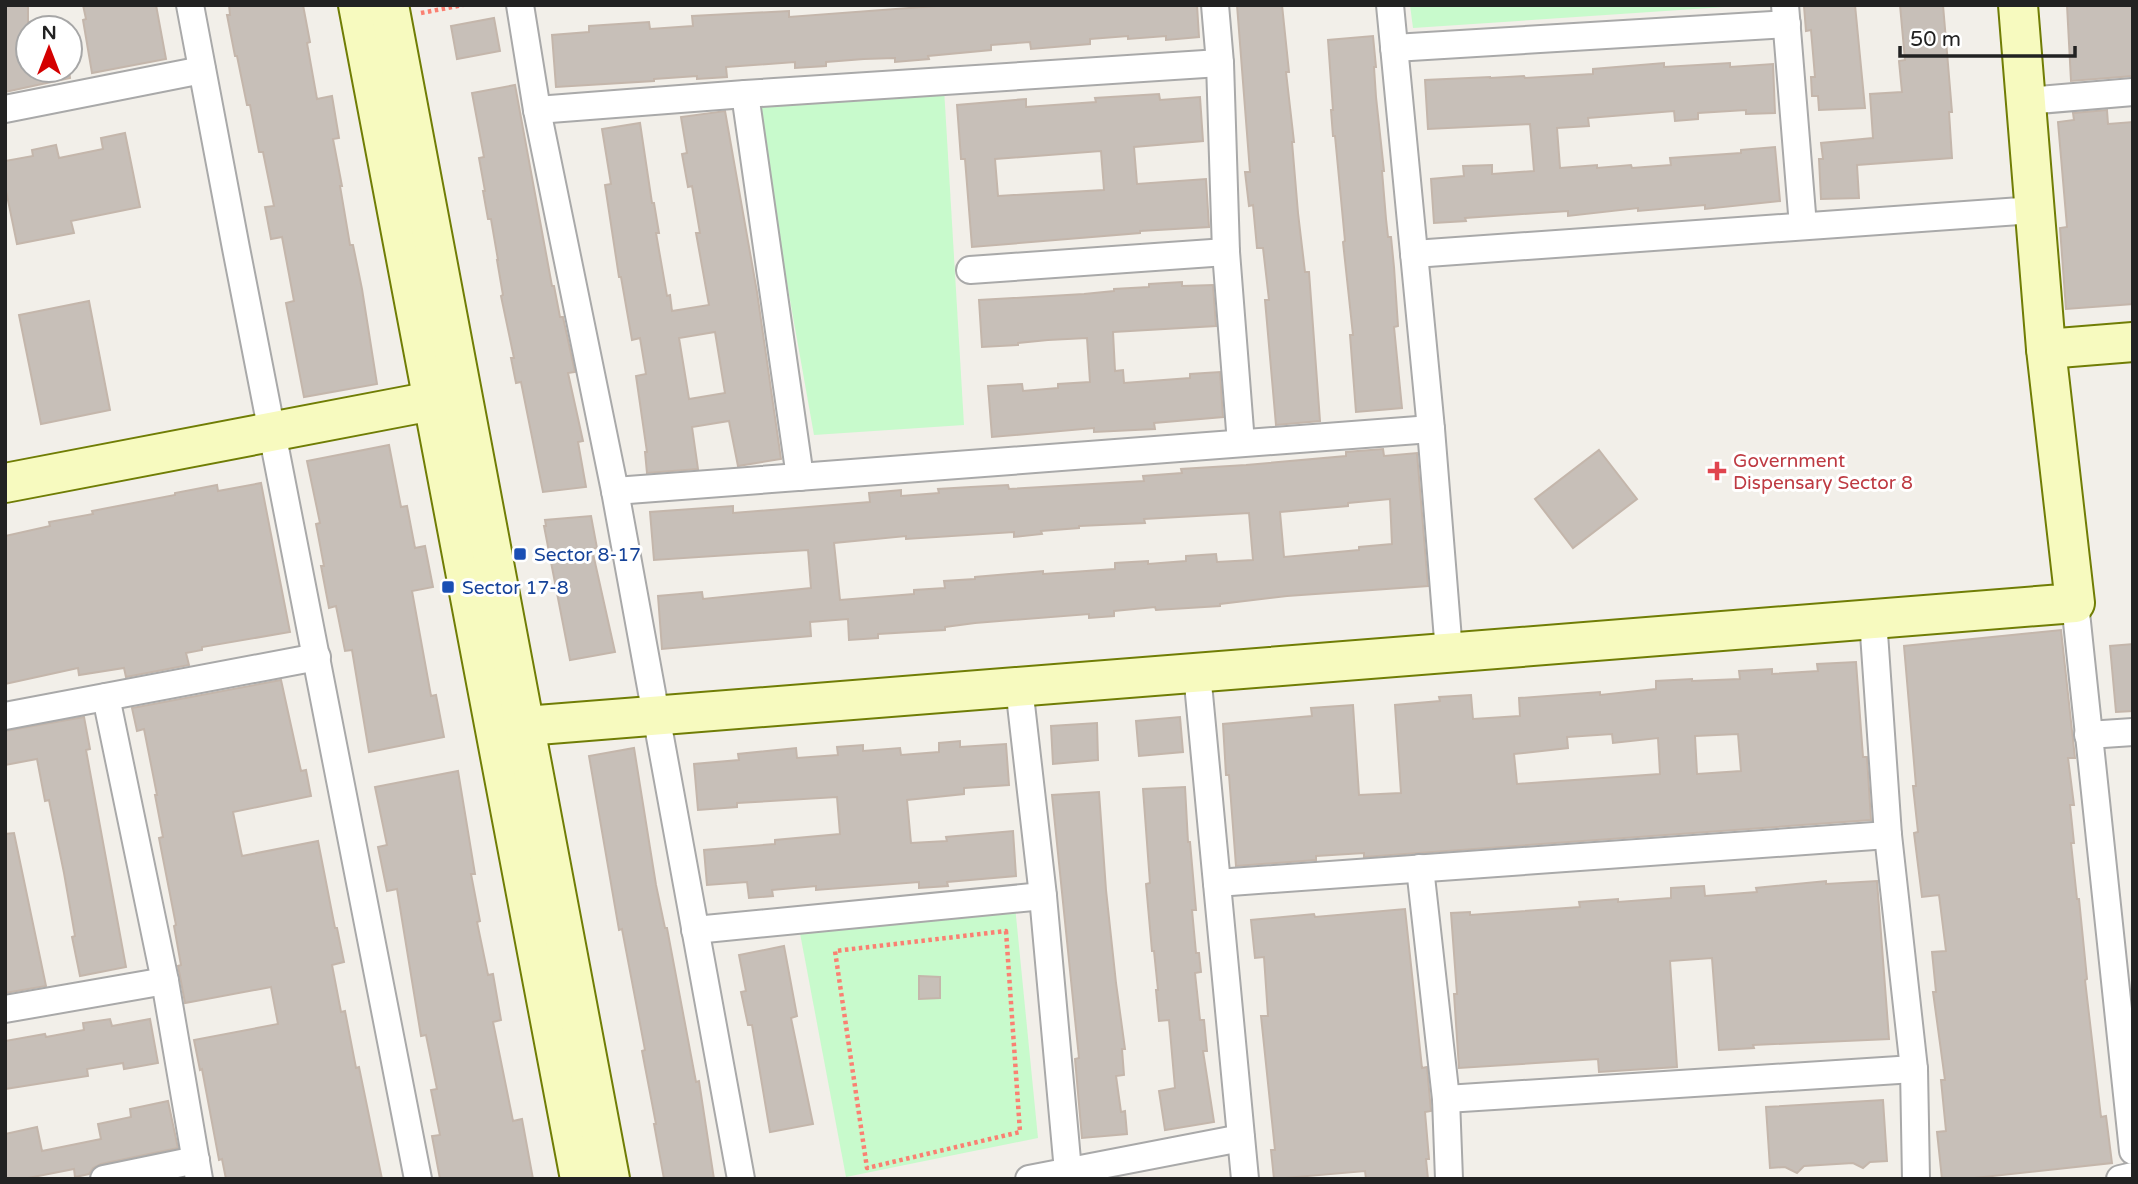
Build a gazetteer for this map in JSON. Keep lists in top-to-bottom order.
{
  "places": {
    "health": ["Government Dispensary Sector 8"],
    "transit": ["Sector 8-17", "Sector 17-8"]
  },
  "scale_bar": "50 m",
  "north": "top"
}
